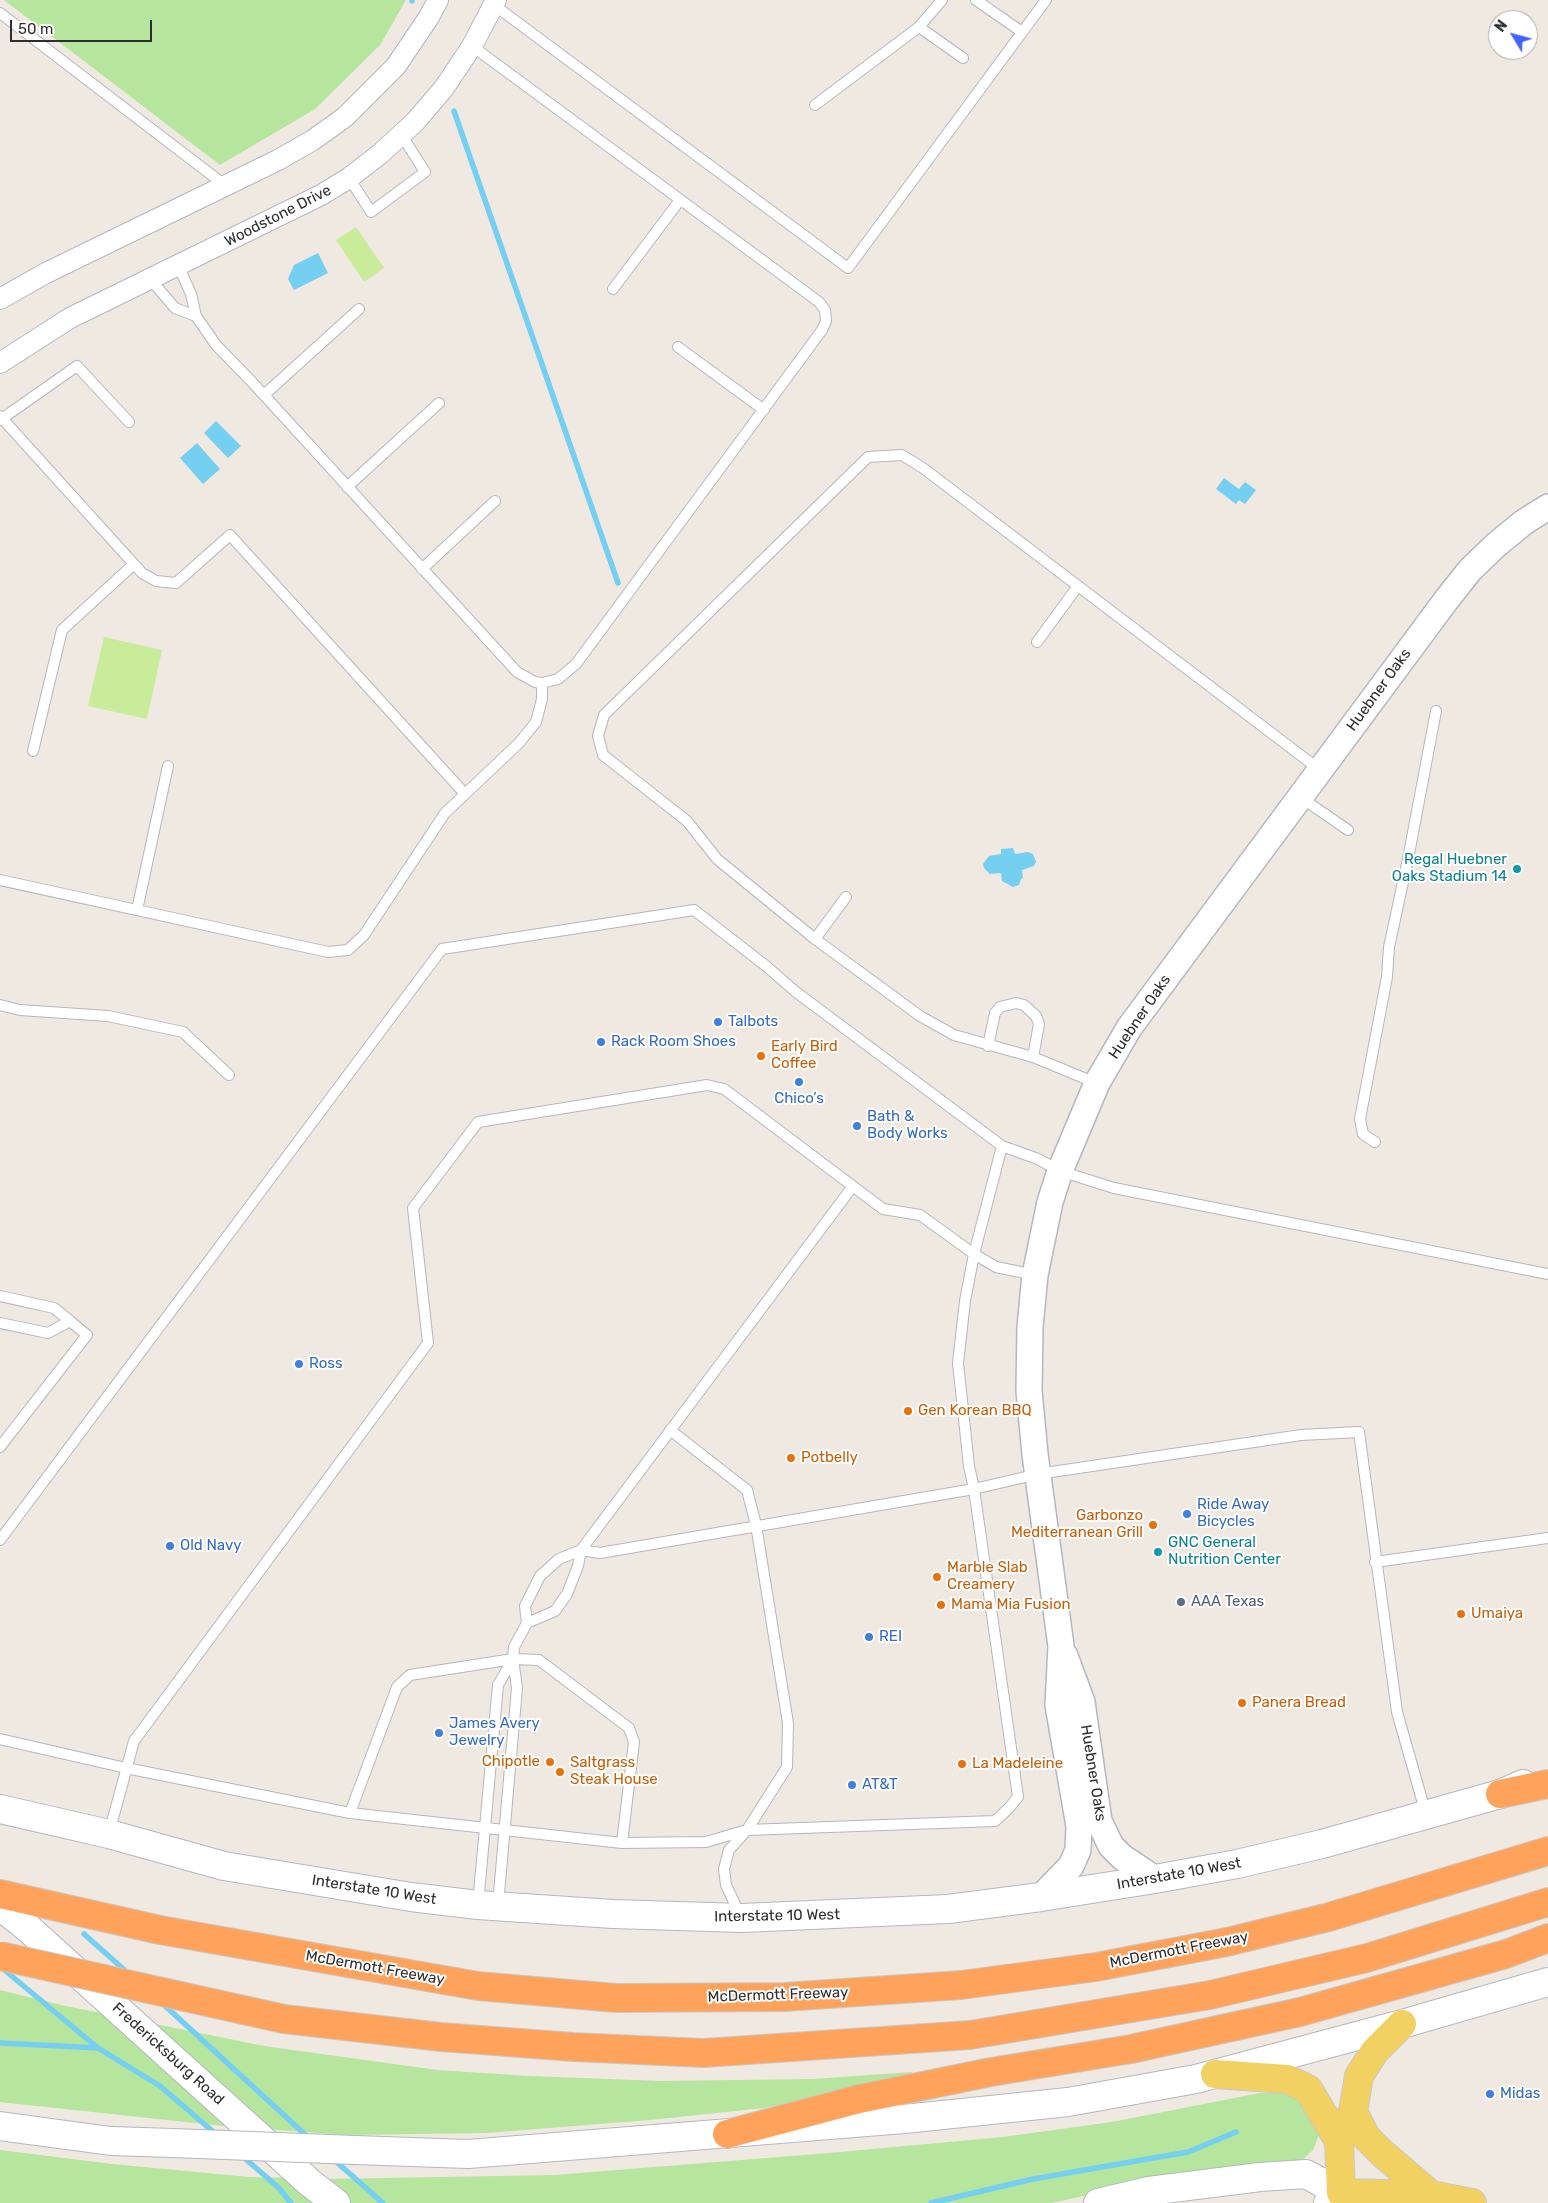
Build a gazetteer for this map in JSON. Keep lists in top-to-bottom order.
{
  "streets": {
    "highway": ["McDermott Freeway"],
    "main road": ["Interstate 10 West", "Fredericksburg Road"],
    "street": ["Woodstone Drive", "Huebner Oaks"]
  },
  "crossings": [
    ["Huebner Oaks", "Interstate 10 West"]
  ],
  "places": [
    "Regal Huebner Oaks Stadium 14",
    "Talbots",
    "Rack Room Shoes",
    "Early Bird Coffee",
    "Chico’s",
    "Bath & Body Works",
    "Ross",
    "Gen Korean BBQ",
    "Potbelly",
    "Ride Away Bicycles",
    "Garbonzo Mediterranean Grill",
    "Old Navy",
    "GNC General Nutrition Center",
    "Marble Slab Creamery",
    "AAA Texas",
    "Mama Mia Fusion",
    "Umaiya",
    "REI",
    "Panera Bread",
    "James Avery Jewelry",
    "Chipotle",
    "La Madeleine",
    "Saltgrass Steak House",
    "AT&T",
    "Midas"
  ],
  "scale_bar": "50 m",
  "north": "top left"
}
